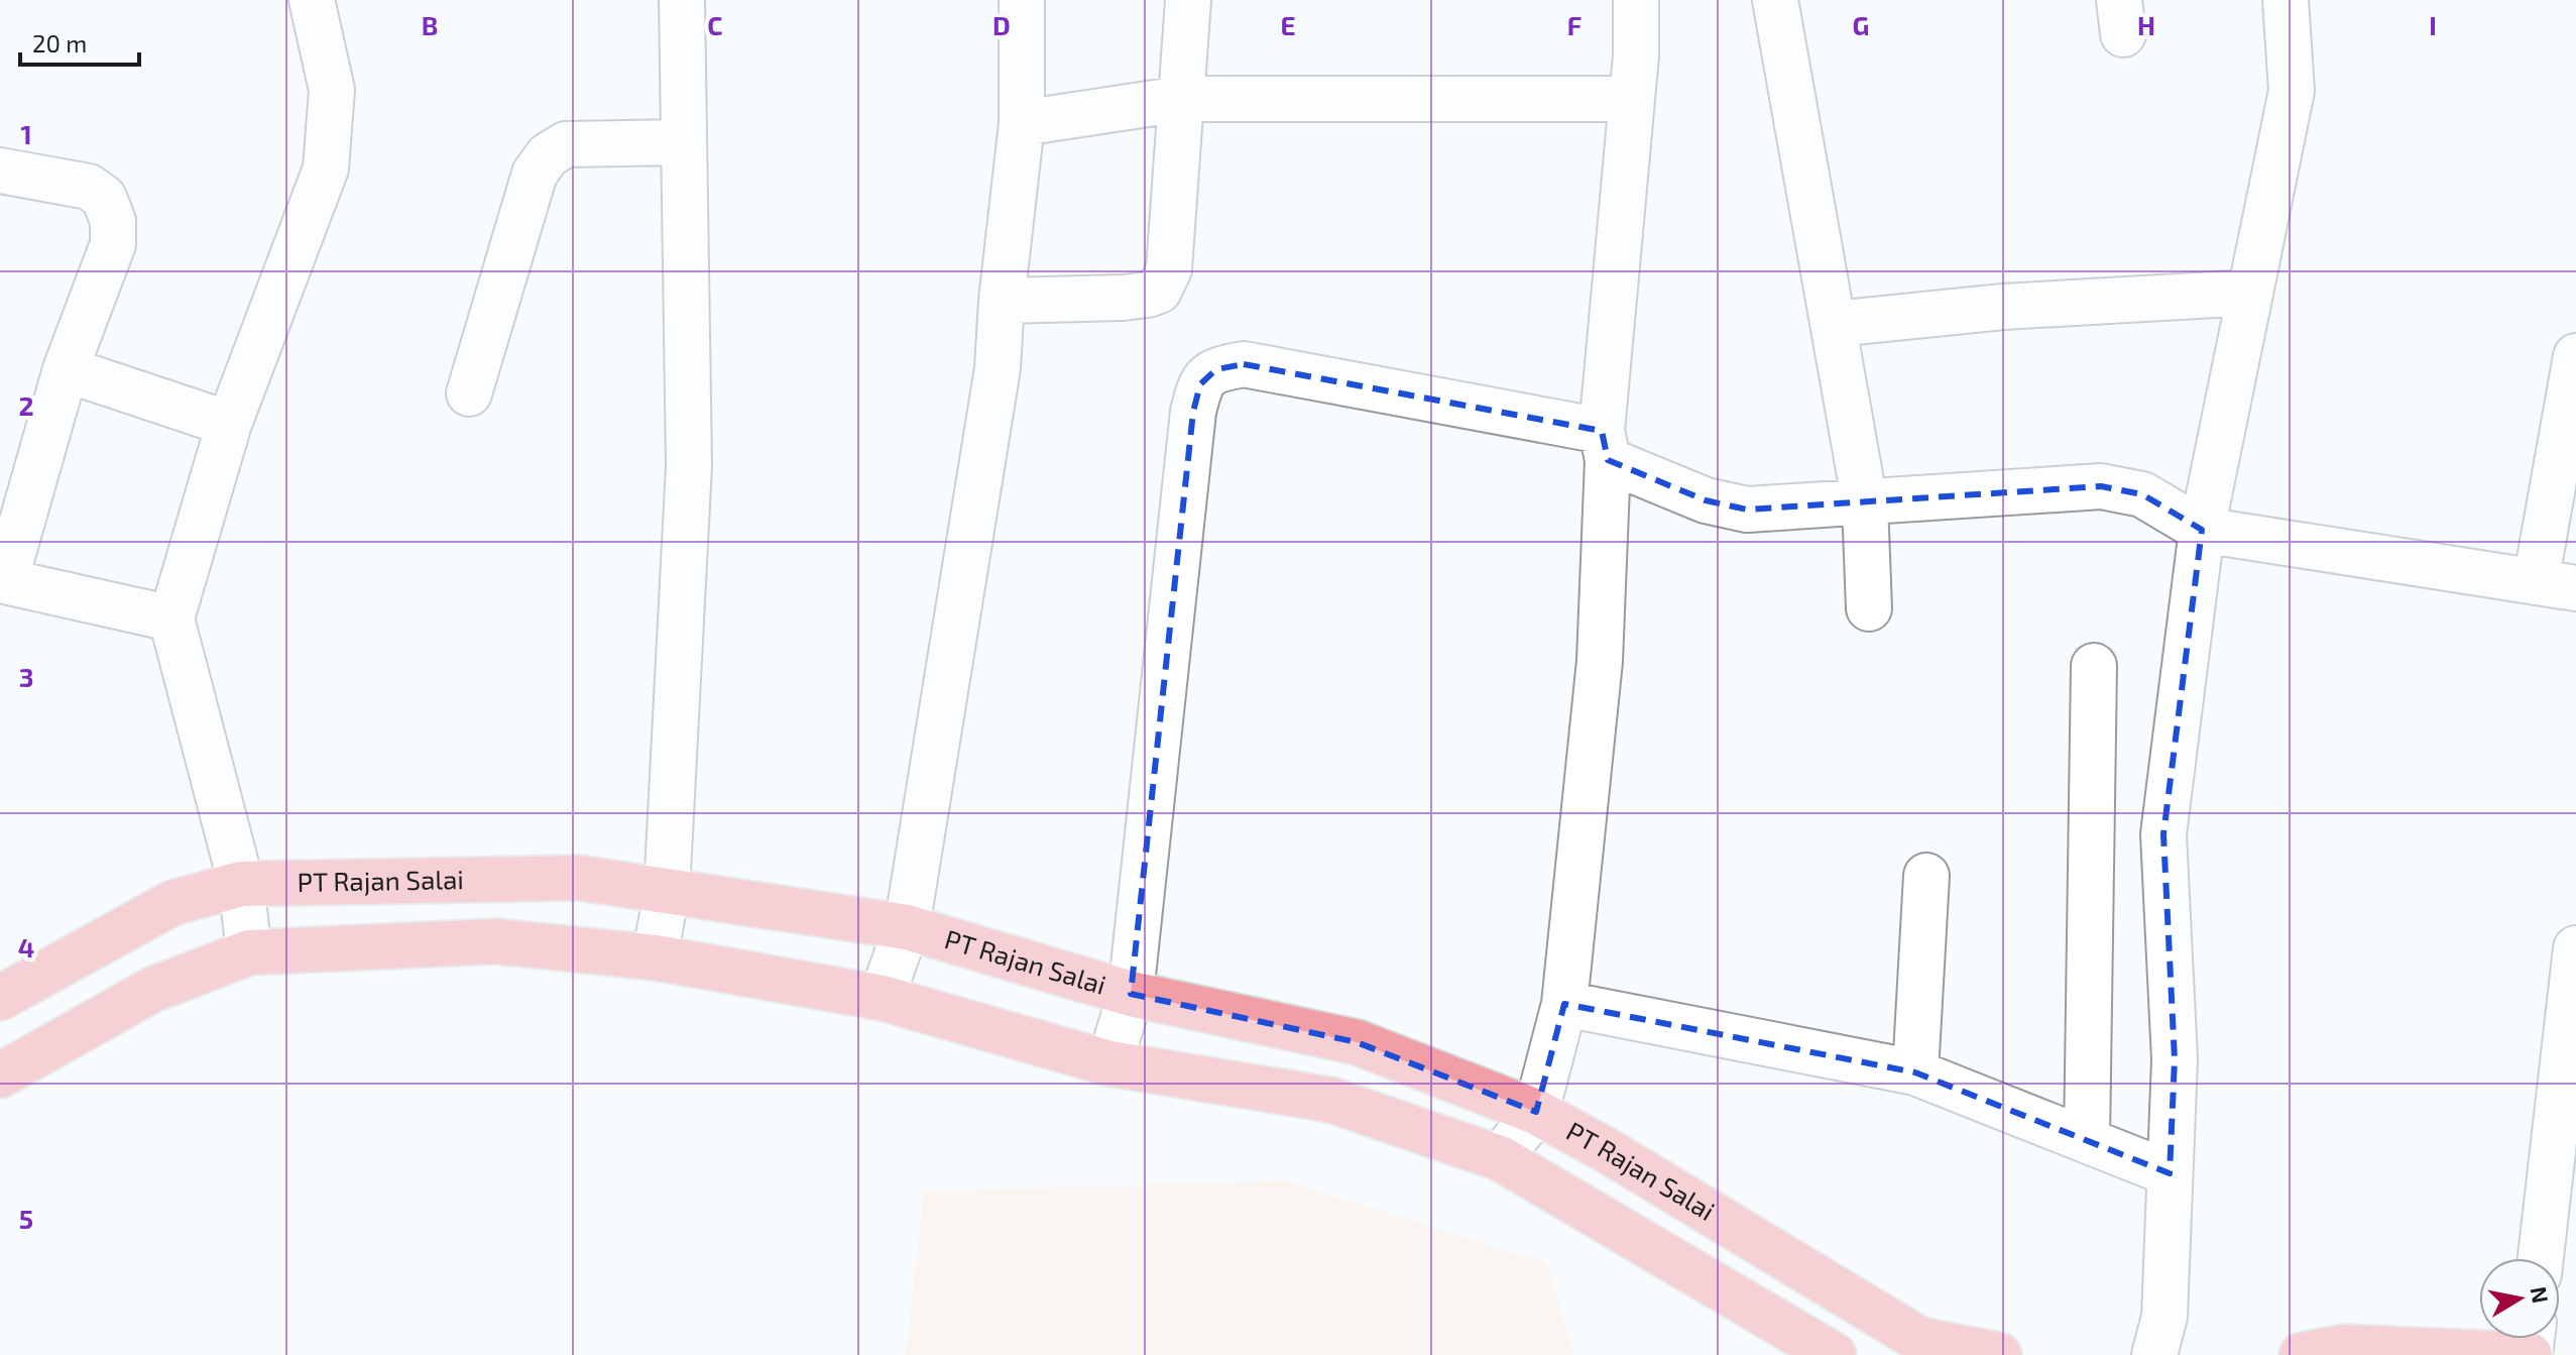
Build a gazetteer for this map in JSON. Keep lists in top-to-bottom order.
{
  "streets": {
    "main road": ["PT Rajan Salai"]
  },
  "scale_bar": "20 m",
  "north": "right",
  "grid": {
    "columns": [
      "B",
      "C",
      "D",
      "E",
      "F",
      "G",
      "H",
      "I"
    ],
    "rows": [
      "1",
      "2",
      "3",
      "4",
      "5"
    ]
  }
}
